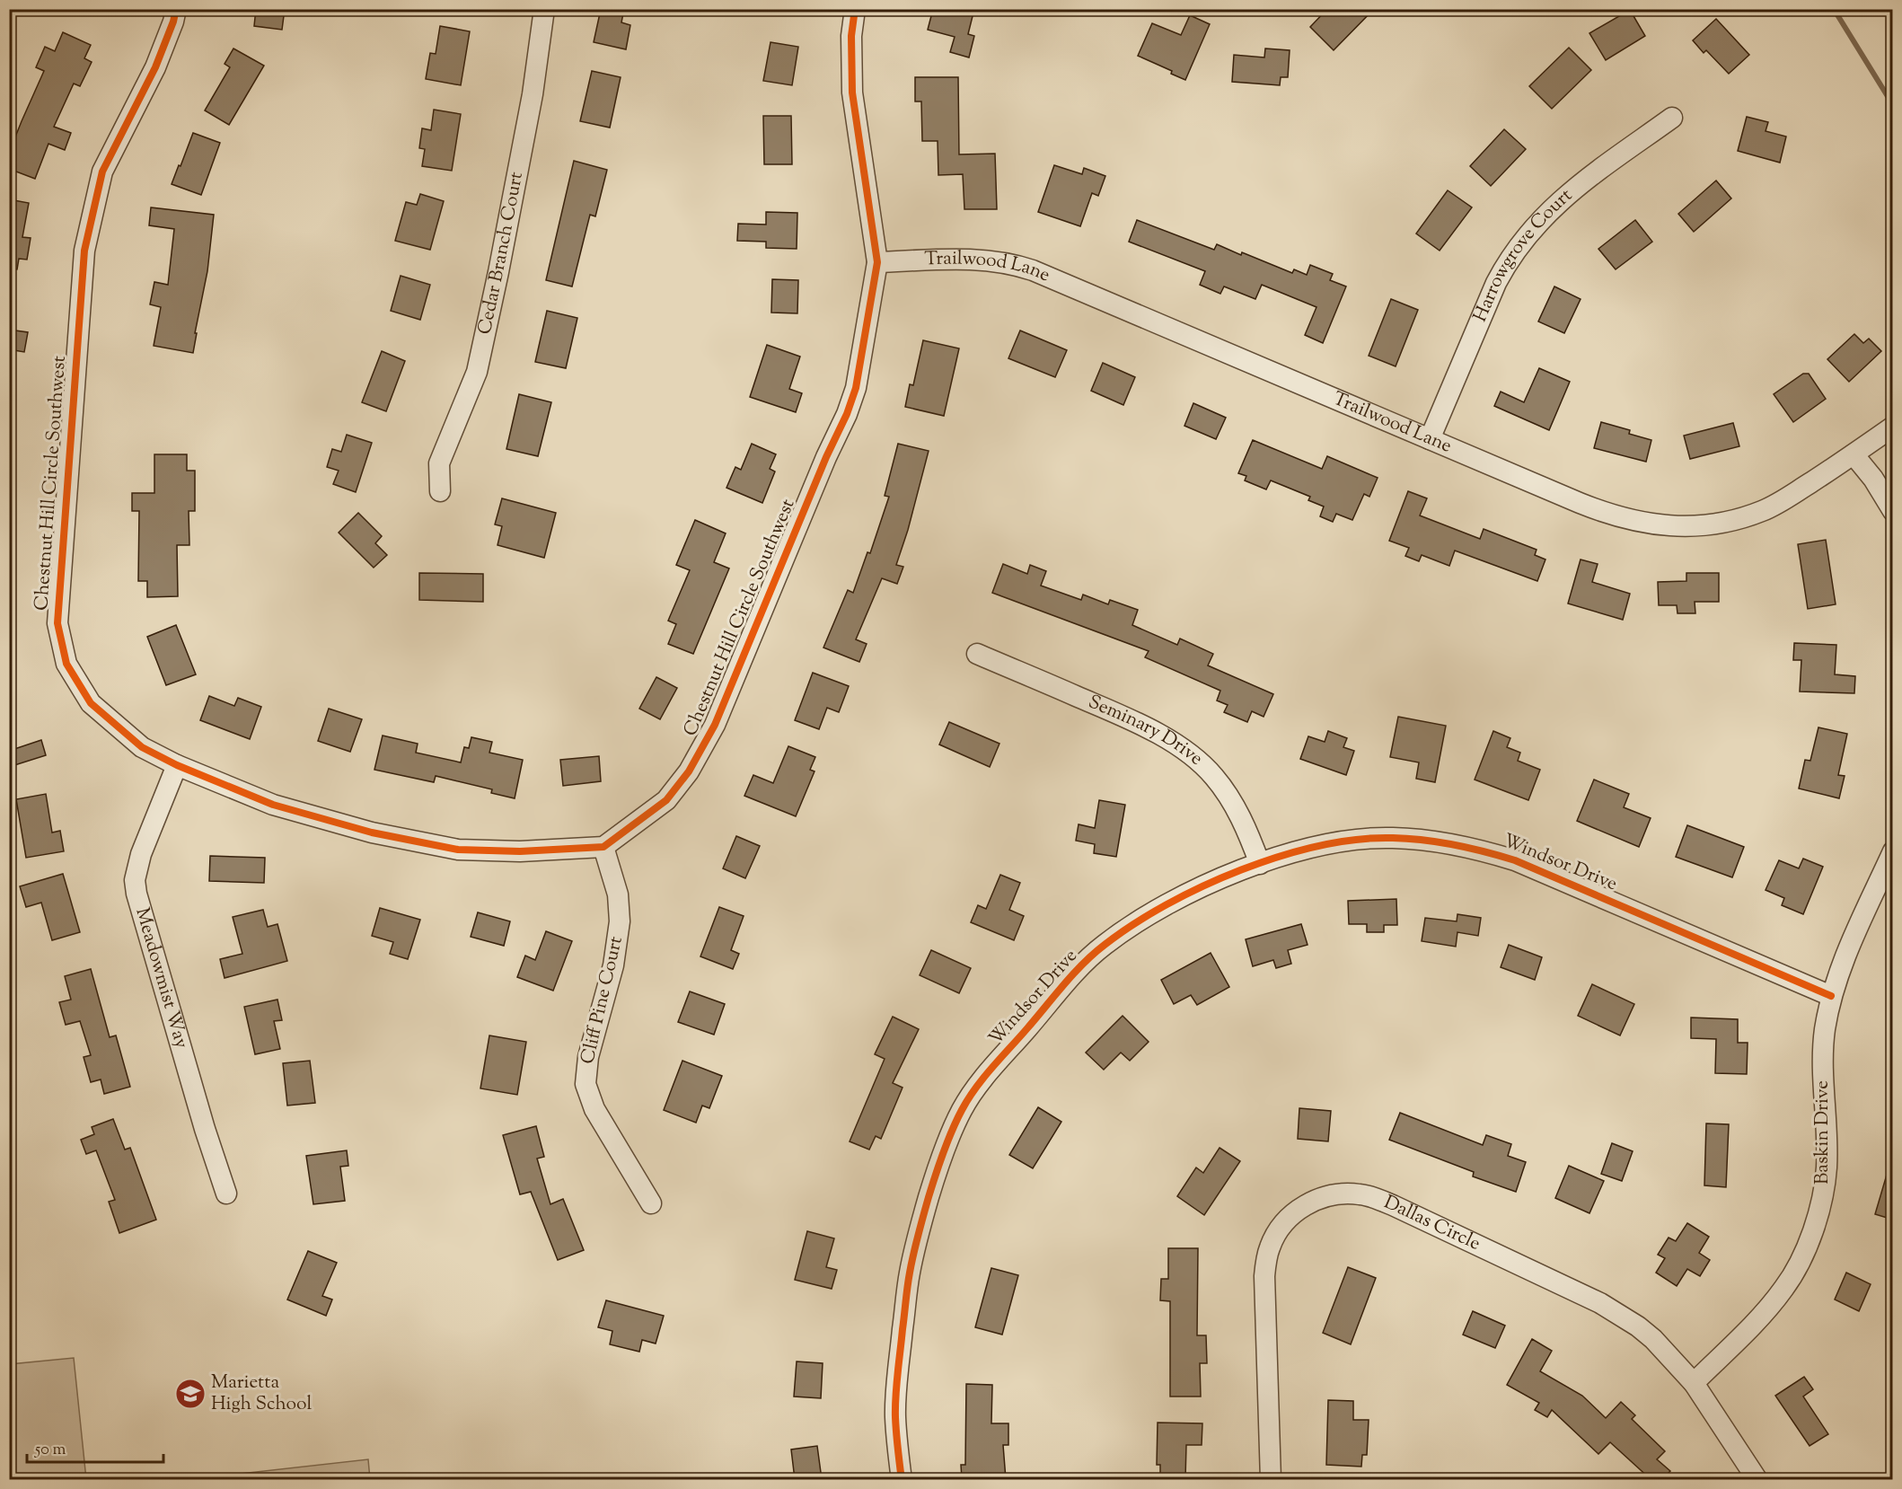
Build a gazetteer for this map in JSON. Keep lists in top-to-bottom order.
{
  "streets": {
    "street": [
      "Cedar Branch Court",
      "Harrowgrove Court",
      "Trailwood Lane",
      "Chestnut Hill Circle Southwest",
      "Seminary Drive",
      "Windsor Drive",
      "Meadowmist Way",
      "Cliff Pine Court",
      "Baskin Drive",
      "Dallas Circle"
    ]
  },
  "crossings": [
    ["Harrowgrove Court", "Trailwood Lane"],
    ["Trailwood Lane", "Chestnut Hill Circle Southwest"],
    ["Chestnut Hill Circle Southwest", "Meadowmist Way"],
    ["Chestnut Hill Circle Southwest", "Cliff Pine Court"],
    ["Seminary Drive", "Windsor Drive"],
    ["Windsor Drive", "Baskin Drive"],
    ["Baskin Drive", "Dallas Circle"]
  ],
  "places": {
    "school or university": ["Marietta High School"]
  },
  "scale_bar": "50 m"
}
